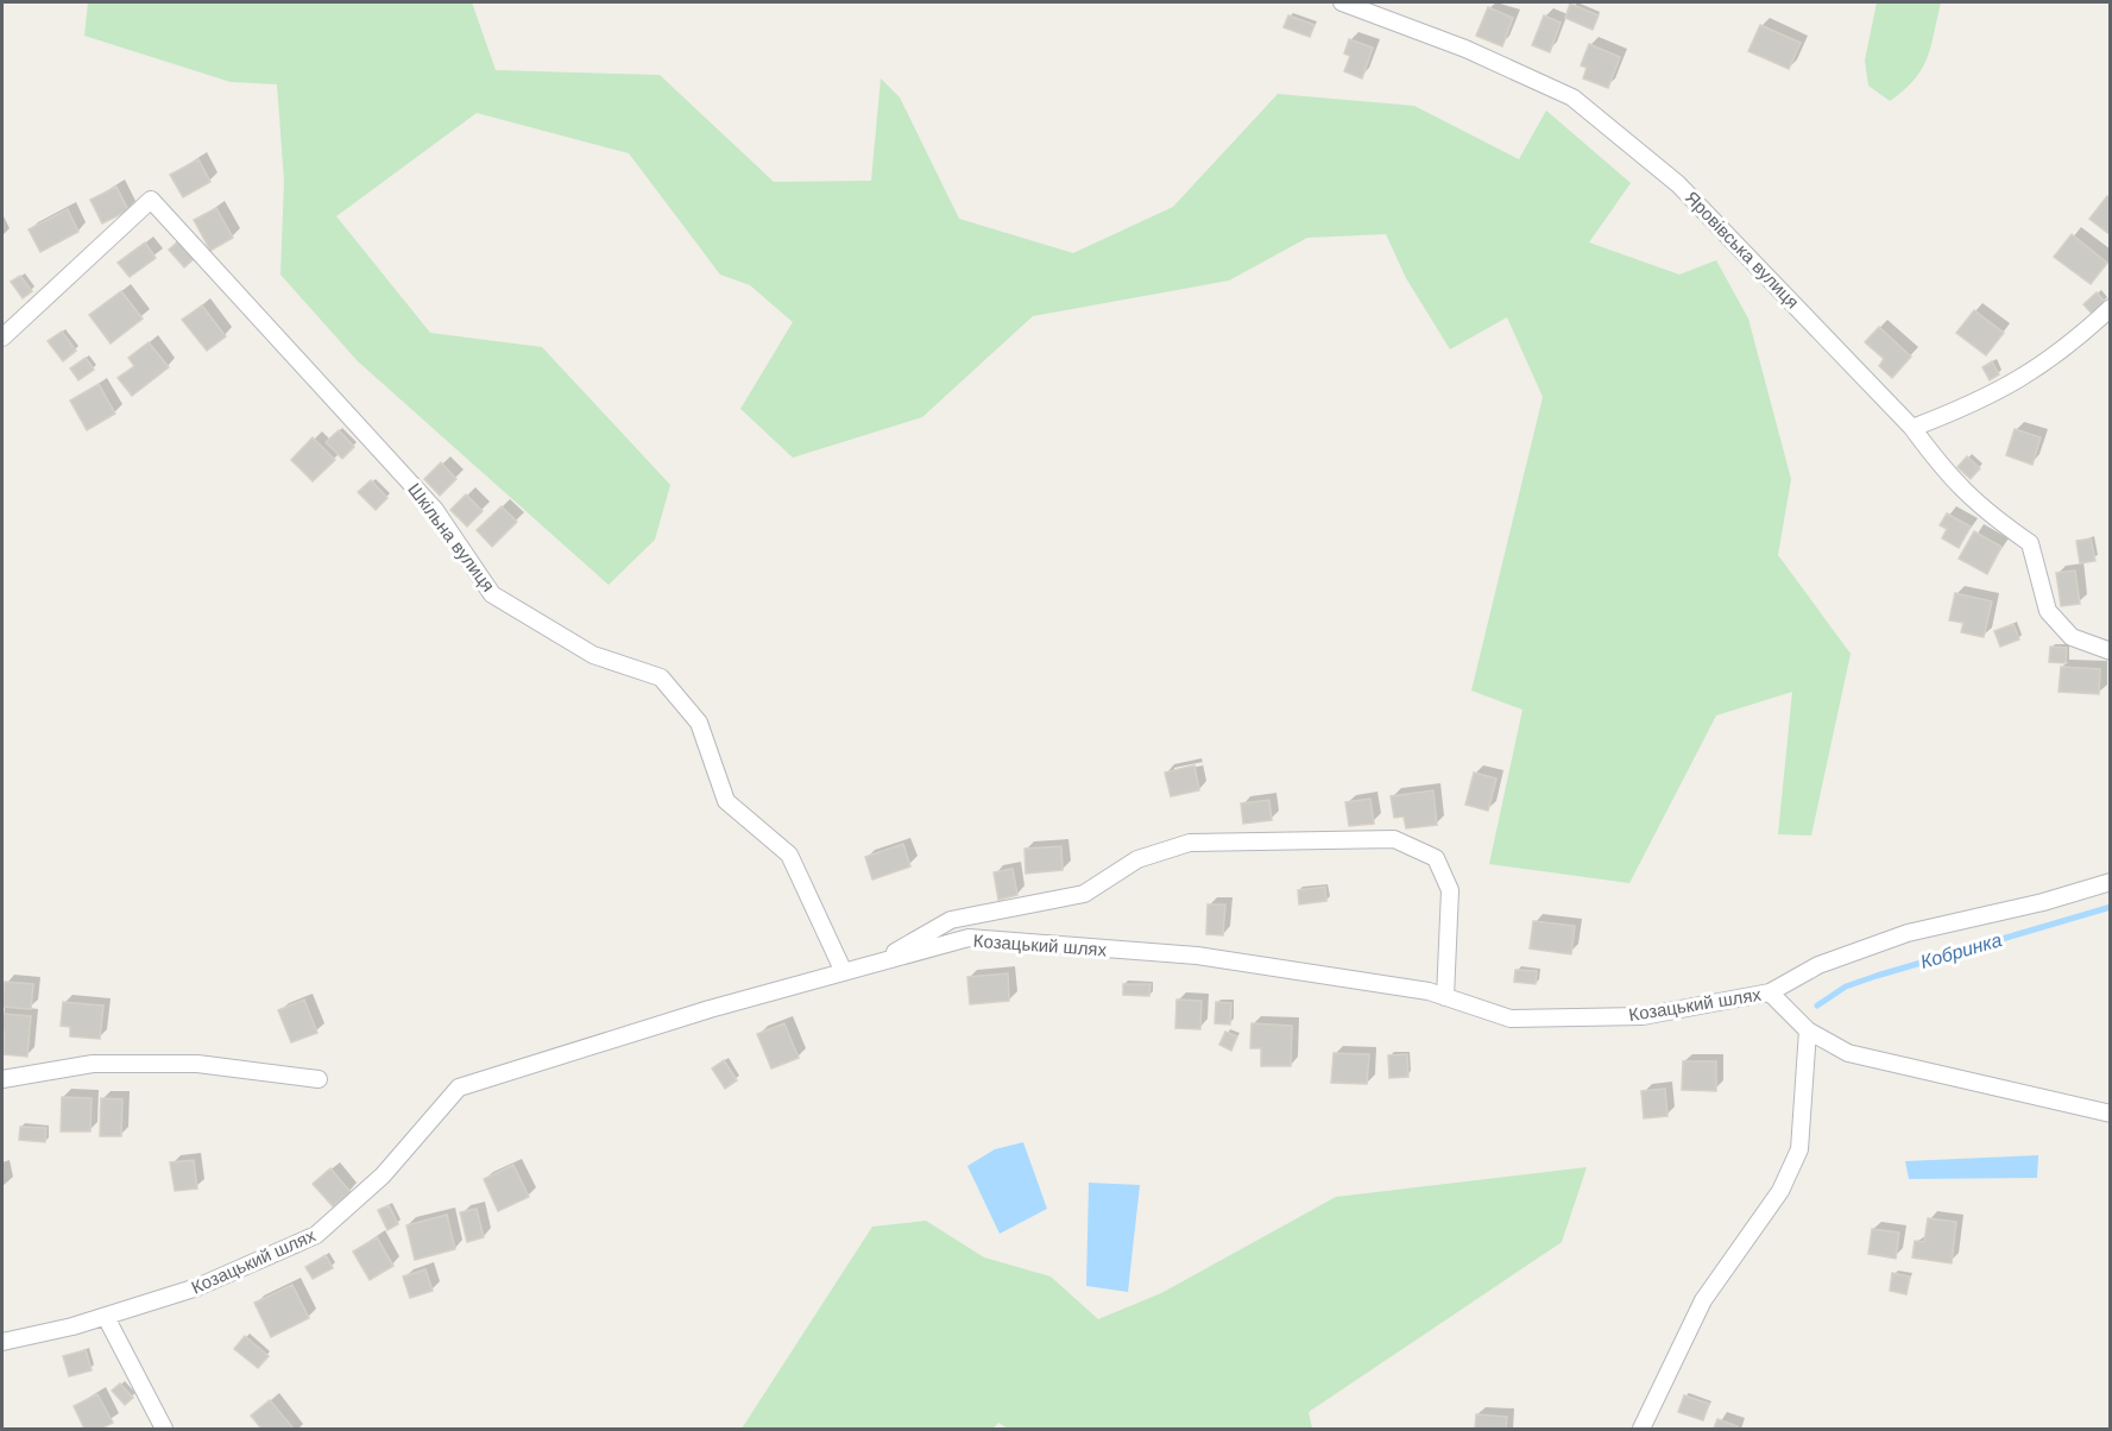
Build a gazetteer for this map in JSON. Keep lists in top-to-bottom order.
{
  "streets": {
    "street": ["Яровівська вулиця", "Шкільна вулиця", "Козацький шлях"]
  },
  "crossings": [
    ["Шкільна вулиця", "Козацький шлях"]
  ],
  "water": ["Кобринка"]
}
